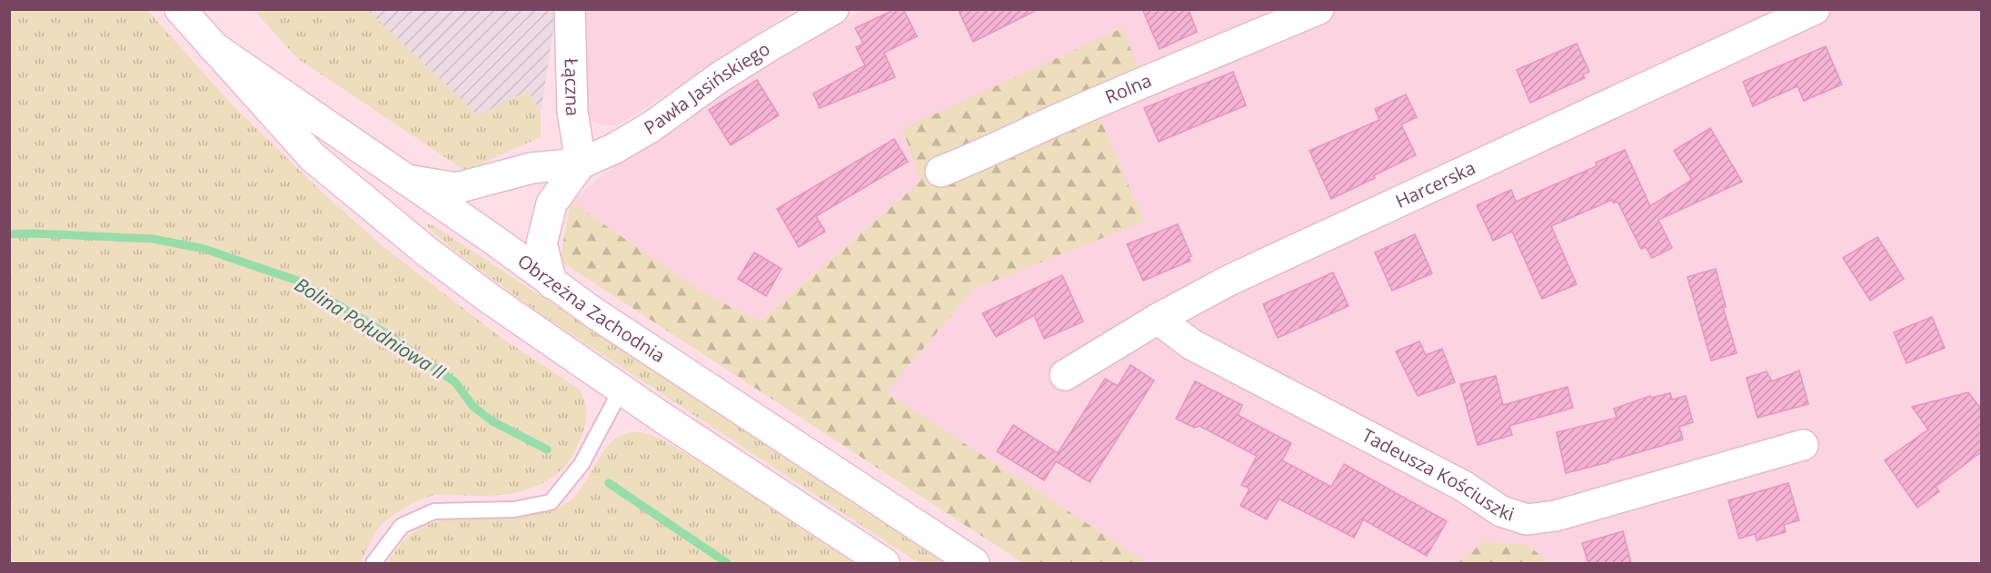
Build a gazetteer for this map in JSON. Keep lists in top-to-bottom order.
{
  "streets": {
    "street": [
      "Łączna",
      "Pawła Jasińskiego",
      "Rolna",
      "Harcerska",
      "Obrzeżna Zachodnia",
      "Tadeusza Kościuszki"
    ]
  },
  "crossings": [
    ["Łączna", "Pawła Jasińskiego"],
    ["Pawła Jasińskiego", "Obrzeżna Zachodnia"],
    ["Harcerska", "Tadeusza Kościuszki"]
  ],
  "water": ["Bolina Południowa II"]
}
